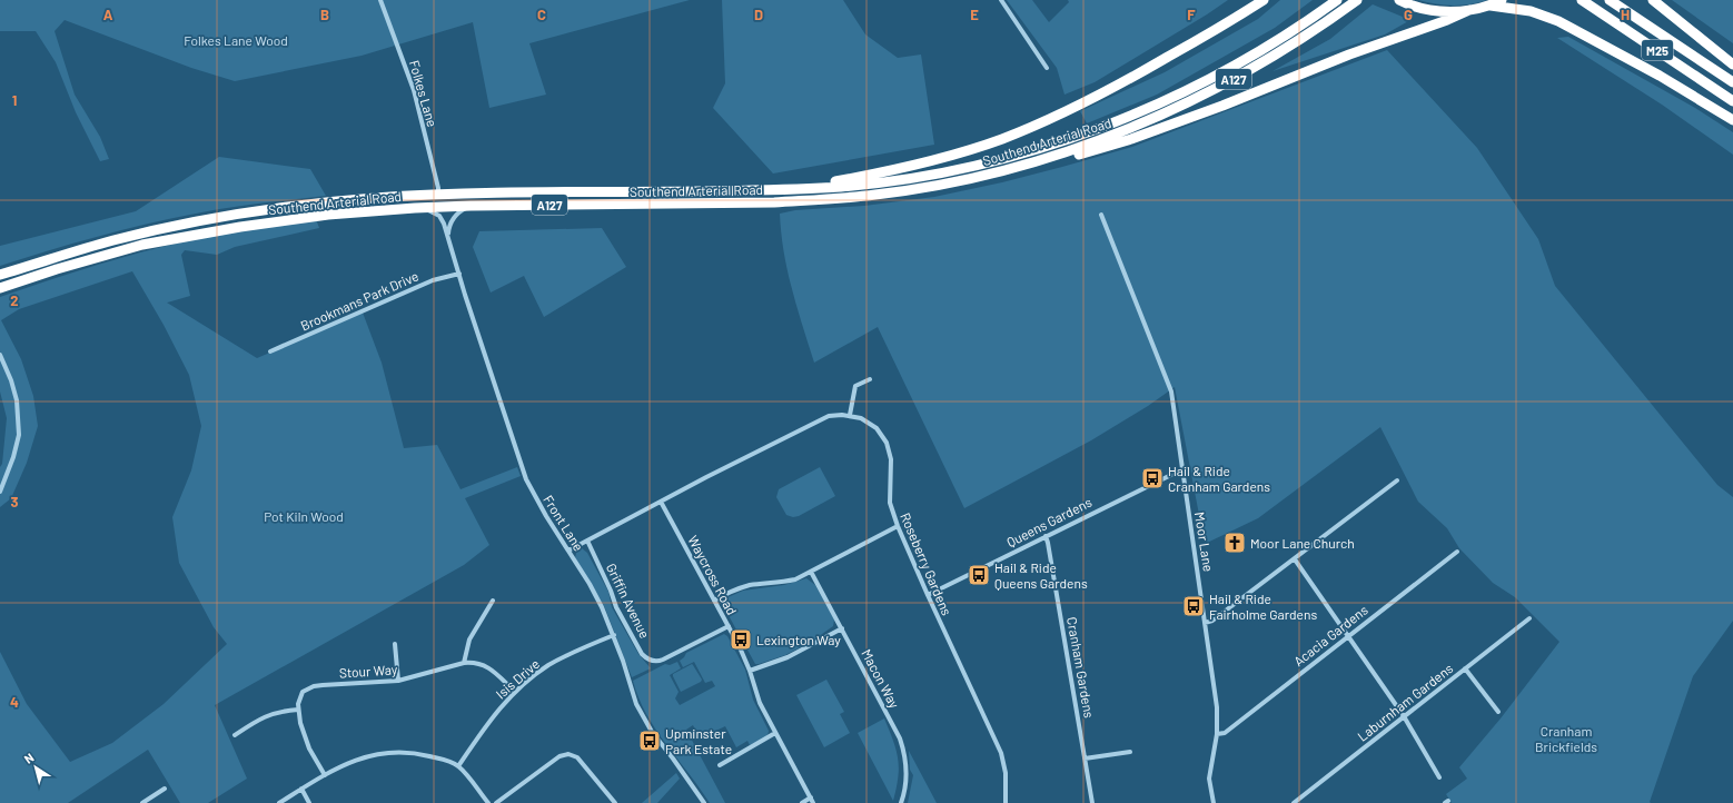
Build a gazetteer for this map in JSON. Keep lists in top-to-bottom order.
{
  "streets": {
    "highway": ["M25", "A127", "Southend Arterial Road"],
    "street": [
      "Folkes Lane",
      "Brookmans Park Drive",
      "Queens Gardens",
      "Front Lane",
      "Moor Lane",
      "Roseberry Gardens",
      "Waycross Road",
      "Griffin Avenue",
      "Acacia Gardens",
      "Cranham Gardens",
      "Stour Way",
      "Isis Drive",
      "Macon Way",
      "Laburnham Gardens"
    ]
  },
  "crossings": [
    ["Folkes Lane", "Southend Arterial Road"],
    ["Southend Arterial Road", "Front Lane"],
    ["Brookmans Park Drive", "Front Lane"],
    ["Queens Gardens", "Moor Lane"],
    ["Queens Gardens", "Roseberry Gardens"],
    ["Queens Gardens", "Cranham Gardens"],
    ["Front Lane", "Roseberry Gardens"],
    ["Front Lane", "Isis Drive"],
    ["Moor Lane", "Acacia Gardens"],
    ["Roseberry Gardens", "Waycross Road"],
    ["Roseberry Gardens", "Griffin Avenue"],
    ["Waycross Road", "Griffin Avenue"],
    ["Stour Way", "Isis Drive"]
  ],
  "parks": ["Folkes Lane Wood", "Pot Kiln Wood", "Cranham Brickfields"],
  "places": {
    "bus stop": [
      "Hail & Ride Cranham Gardens",
      "Hail & Ride Queens Gardens",
      "Hail & Ride Fairholme Gardens",
      "Lexington Way",
      "Upminster Park Estate"
    ],
    "church": ["Moor Lane Church"]
  },
  "north": "top left",
  "grid": {
    "columns": [
      "A",
      "B",
      "C",
      "D",
      "E",
      "F",
      "G",
      "H"
    ],
    "rows": [
      "1",
      "2",
      "3",
      "4"
    ]
  }
}
